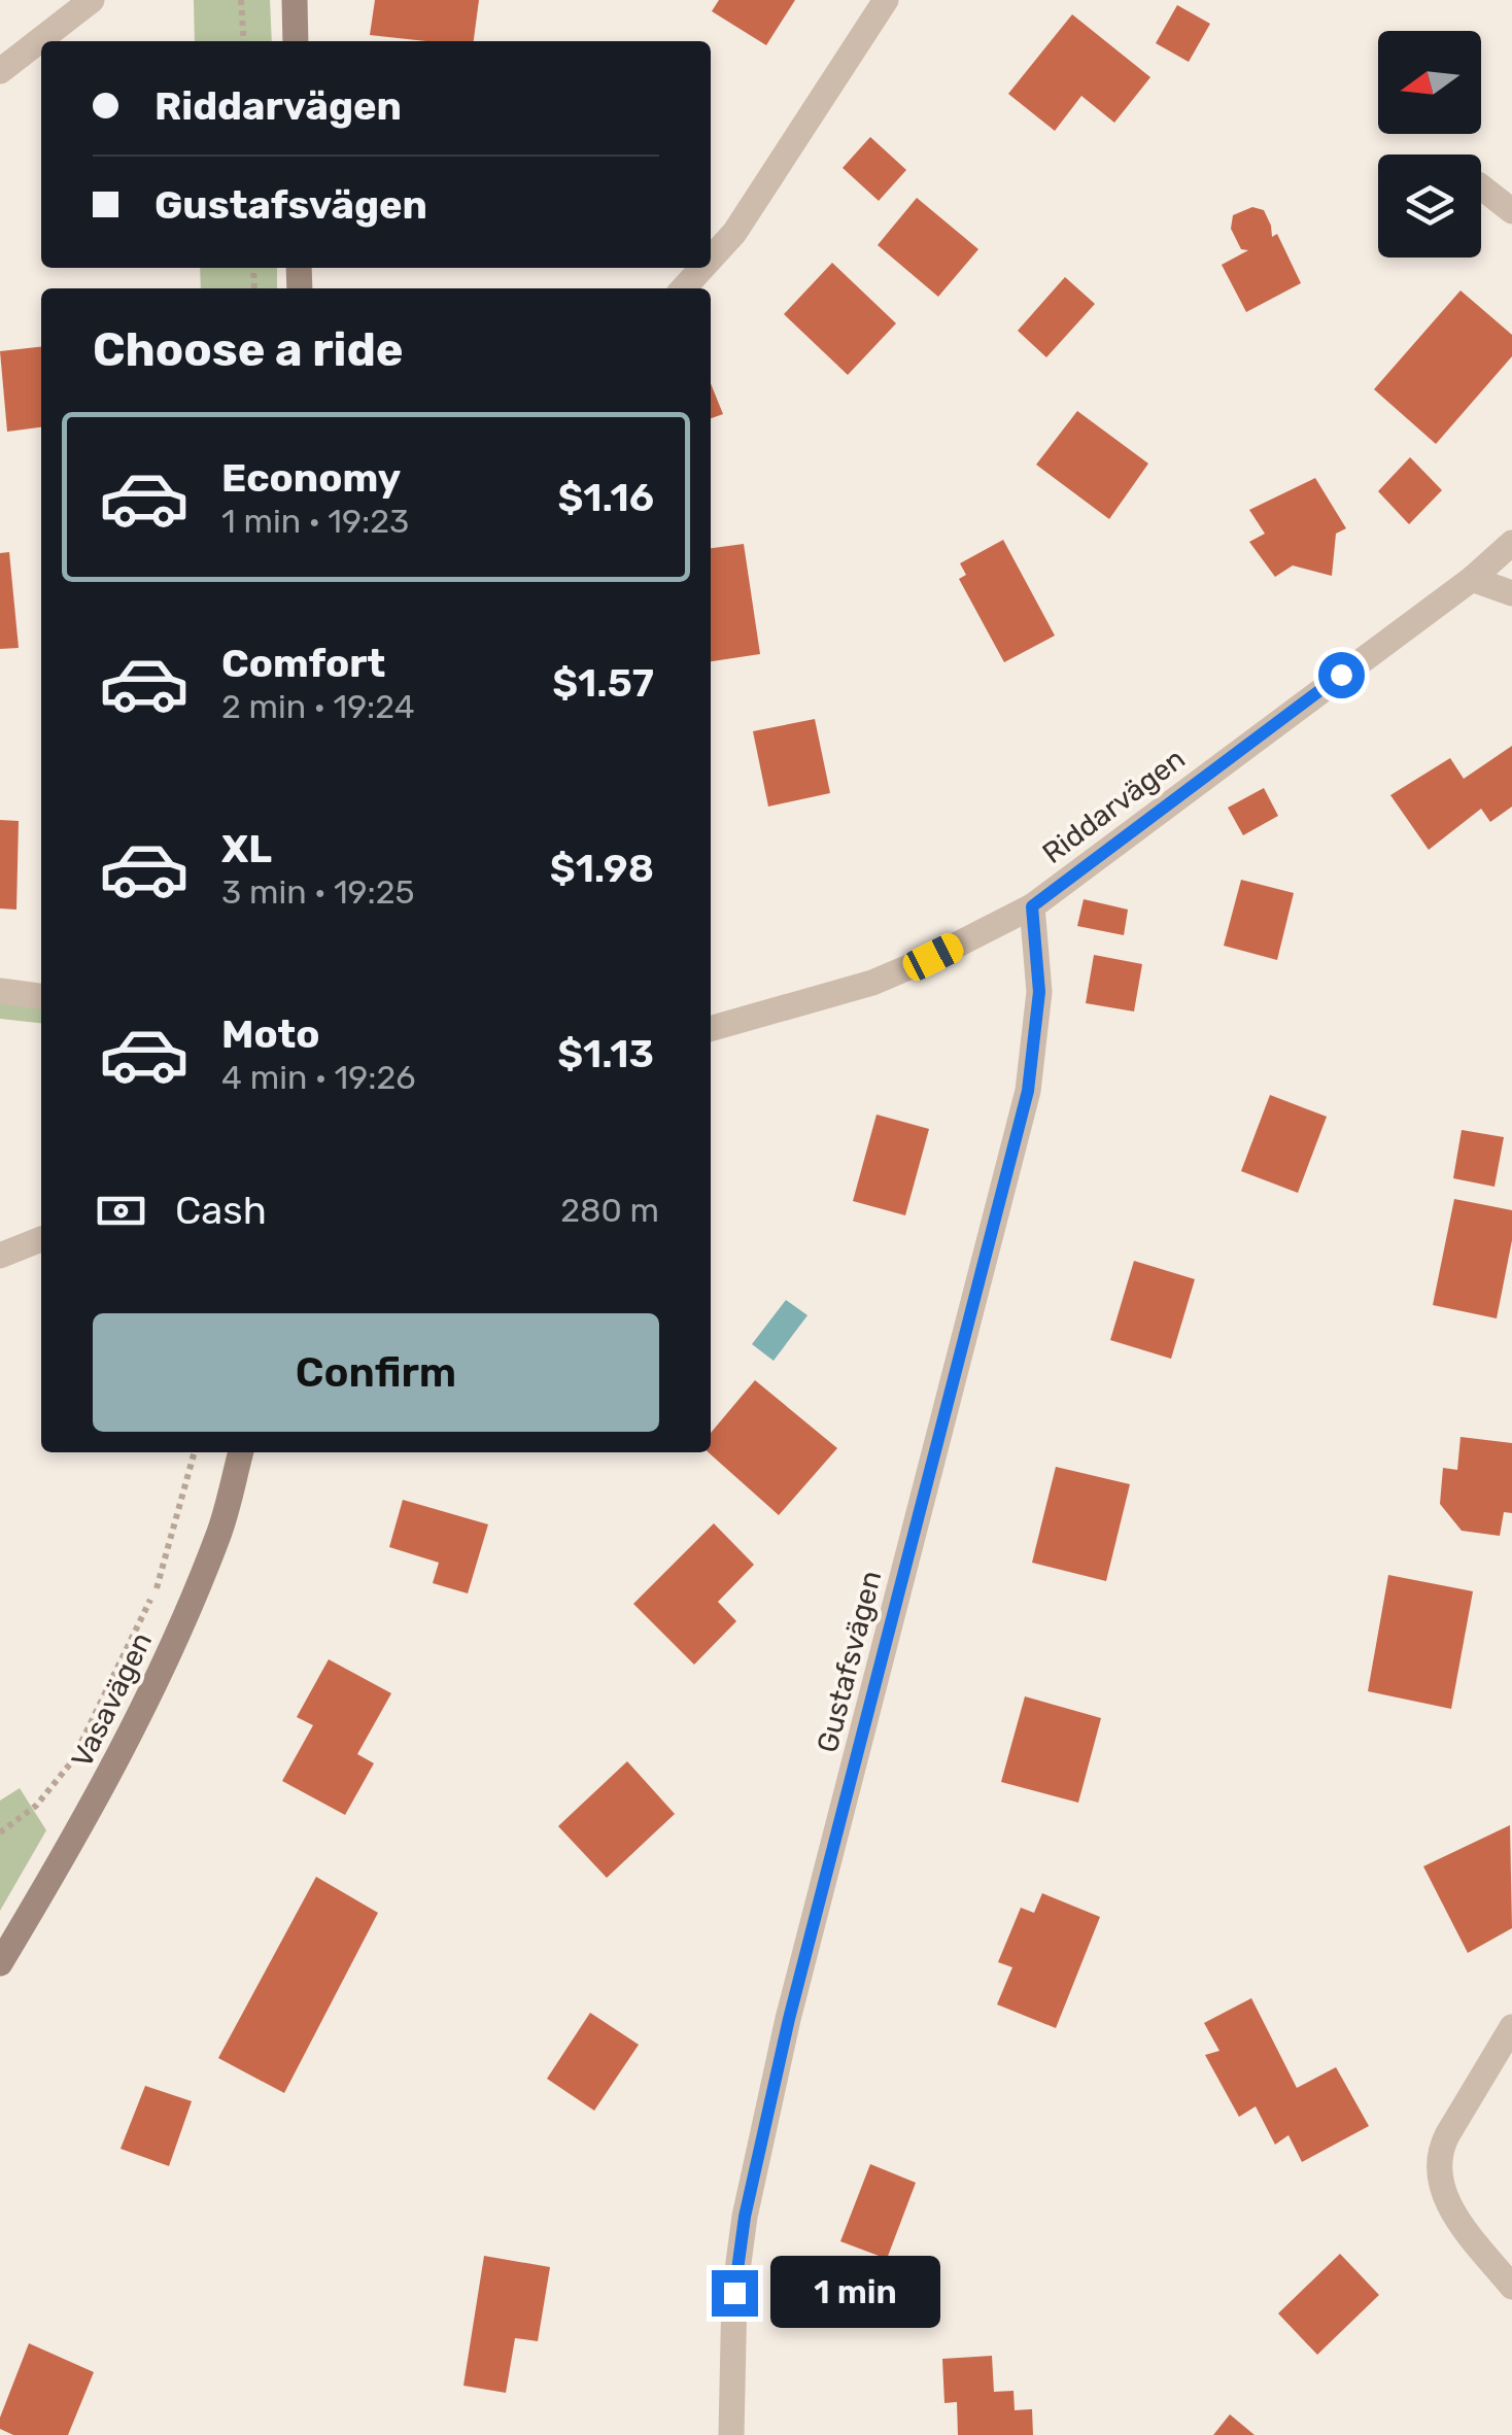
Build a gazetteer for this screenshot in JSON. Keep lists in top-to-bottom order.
{
  "streets": {
    "street": ["Riddarvägen", "Gustafsvägen", "Vasavägen"]
  },
  "crossings": [
    ["Riddarvägen", "Gustafsvägen"]
  ],
  "north": "left",
  "page": {
    "banner": ["Riddarvägen", "Gustafsvägen"],
    "heading": "Choose a ride",
    "list": [
      {
        "name": "Economy",
        "note": "1 min · 19:23",
        "value": "$1.16"
      },
      {
        "name": "Comfort",
        "note": "2 min · 19:24",
        "value": "$1.57"
      },
      {
        "name": "XL",
        "note": "3 min · 19:25",
        "value": "$1.98"
      },
      {
        "name": "Moto",
        "note": "4 min · 19:26",
        "value": "$1.13"
      }
    ],
    "pay": ["Cash", "280 m"],
    "buttons": "Confirm",
    "bubble": "1 min"
  }
}
